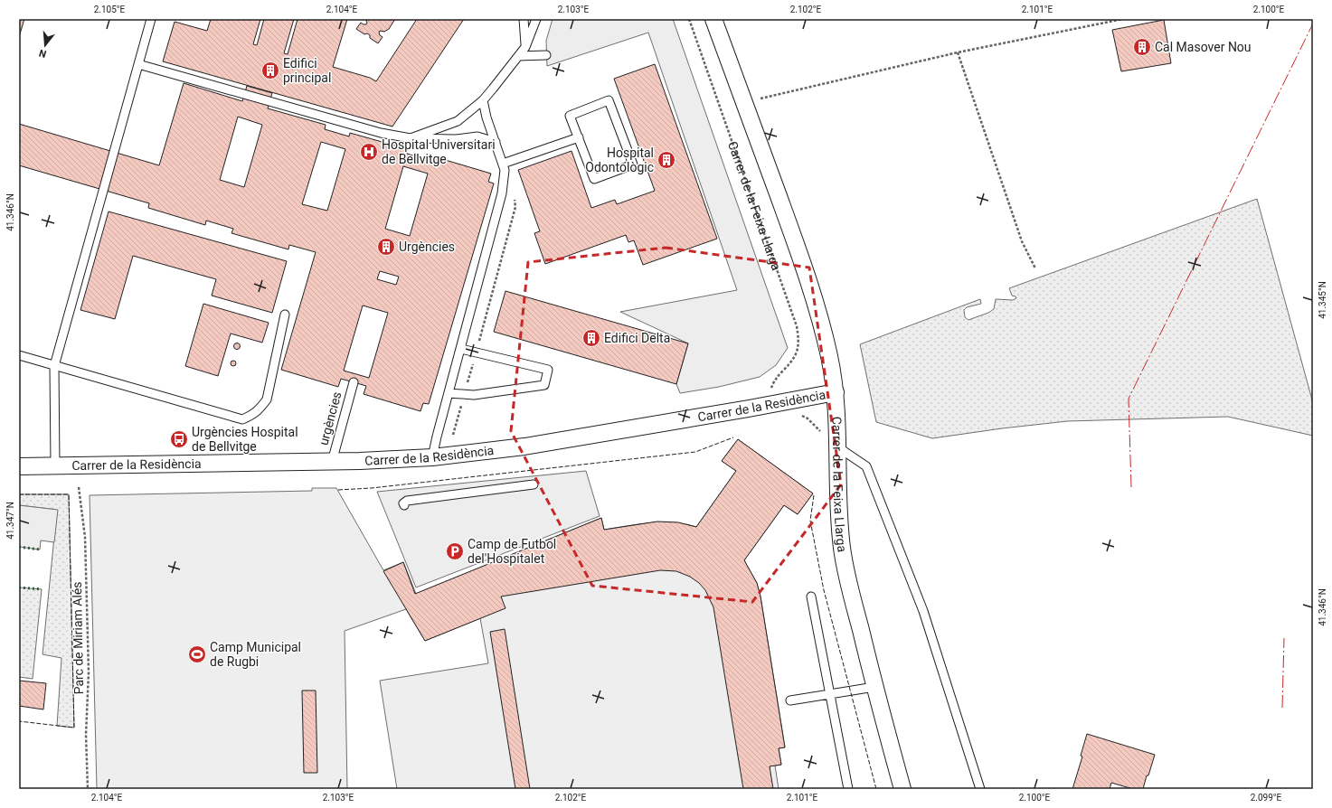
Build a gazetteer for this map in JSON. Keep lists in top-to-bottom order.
{
  "streets": {
    "street": ["Carrer de la Feixa Llarga", "Carrer de la Residència"],
    "lane": ["urgències"],
    "path": ["Parc de Miriam Alés"]
  },
  "crossings": [
    ["Carrer de la Feixa Llarga", "Carrer de la Residència"],
    ["Carrer de la Residència", "urgències"]
  ],
  "places": {
    "building": [
      "Cal Masover Nou",
      "Edifici principal",
      "Hospital Odontològic",
      "Urgències",
      "Edifici Delta"
    ],
    "hospital": ["Hospital Universitari de Bellvitge"],
    "bus stop": ["Urgències Hospital de Bellvitge"],
    "parking": ["Camp de Futbol del'Hospitalet"],
    "sports": ["Camp Municipal de Rugbi"]
  },
  "north": "bottom",
  "coordinates": [
    "2.105°E",
    "2.104°E",
    "2.103°E",
    "2.102°E",
    "2.101°E",
    "2.100°E",
    "41.346°N",
    "41.345°N",
    "41.347°N",
    "2.099°E"
  ]
}
